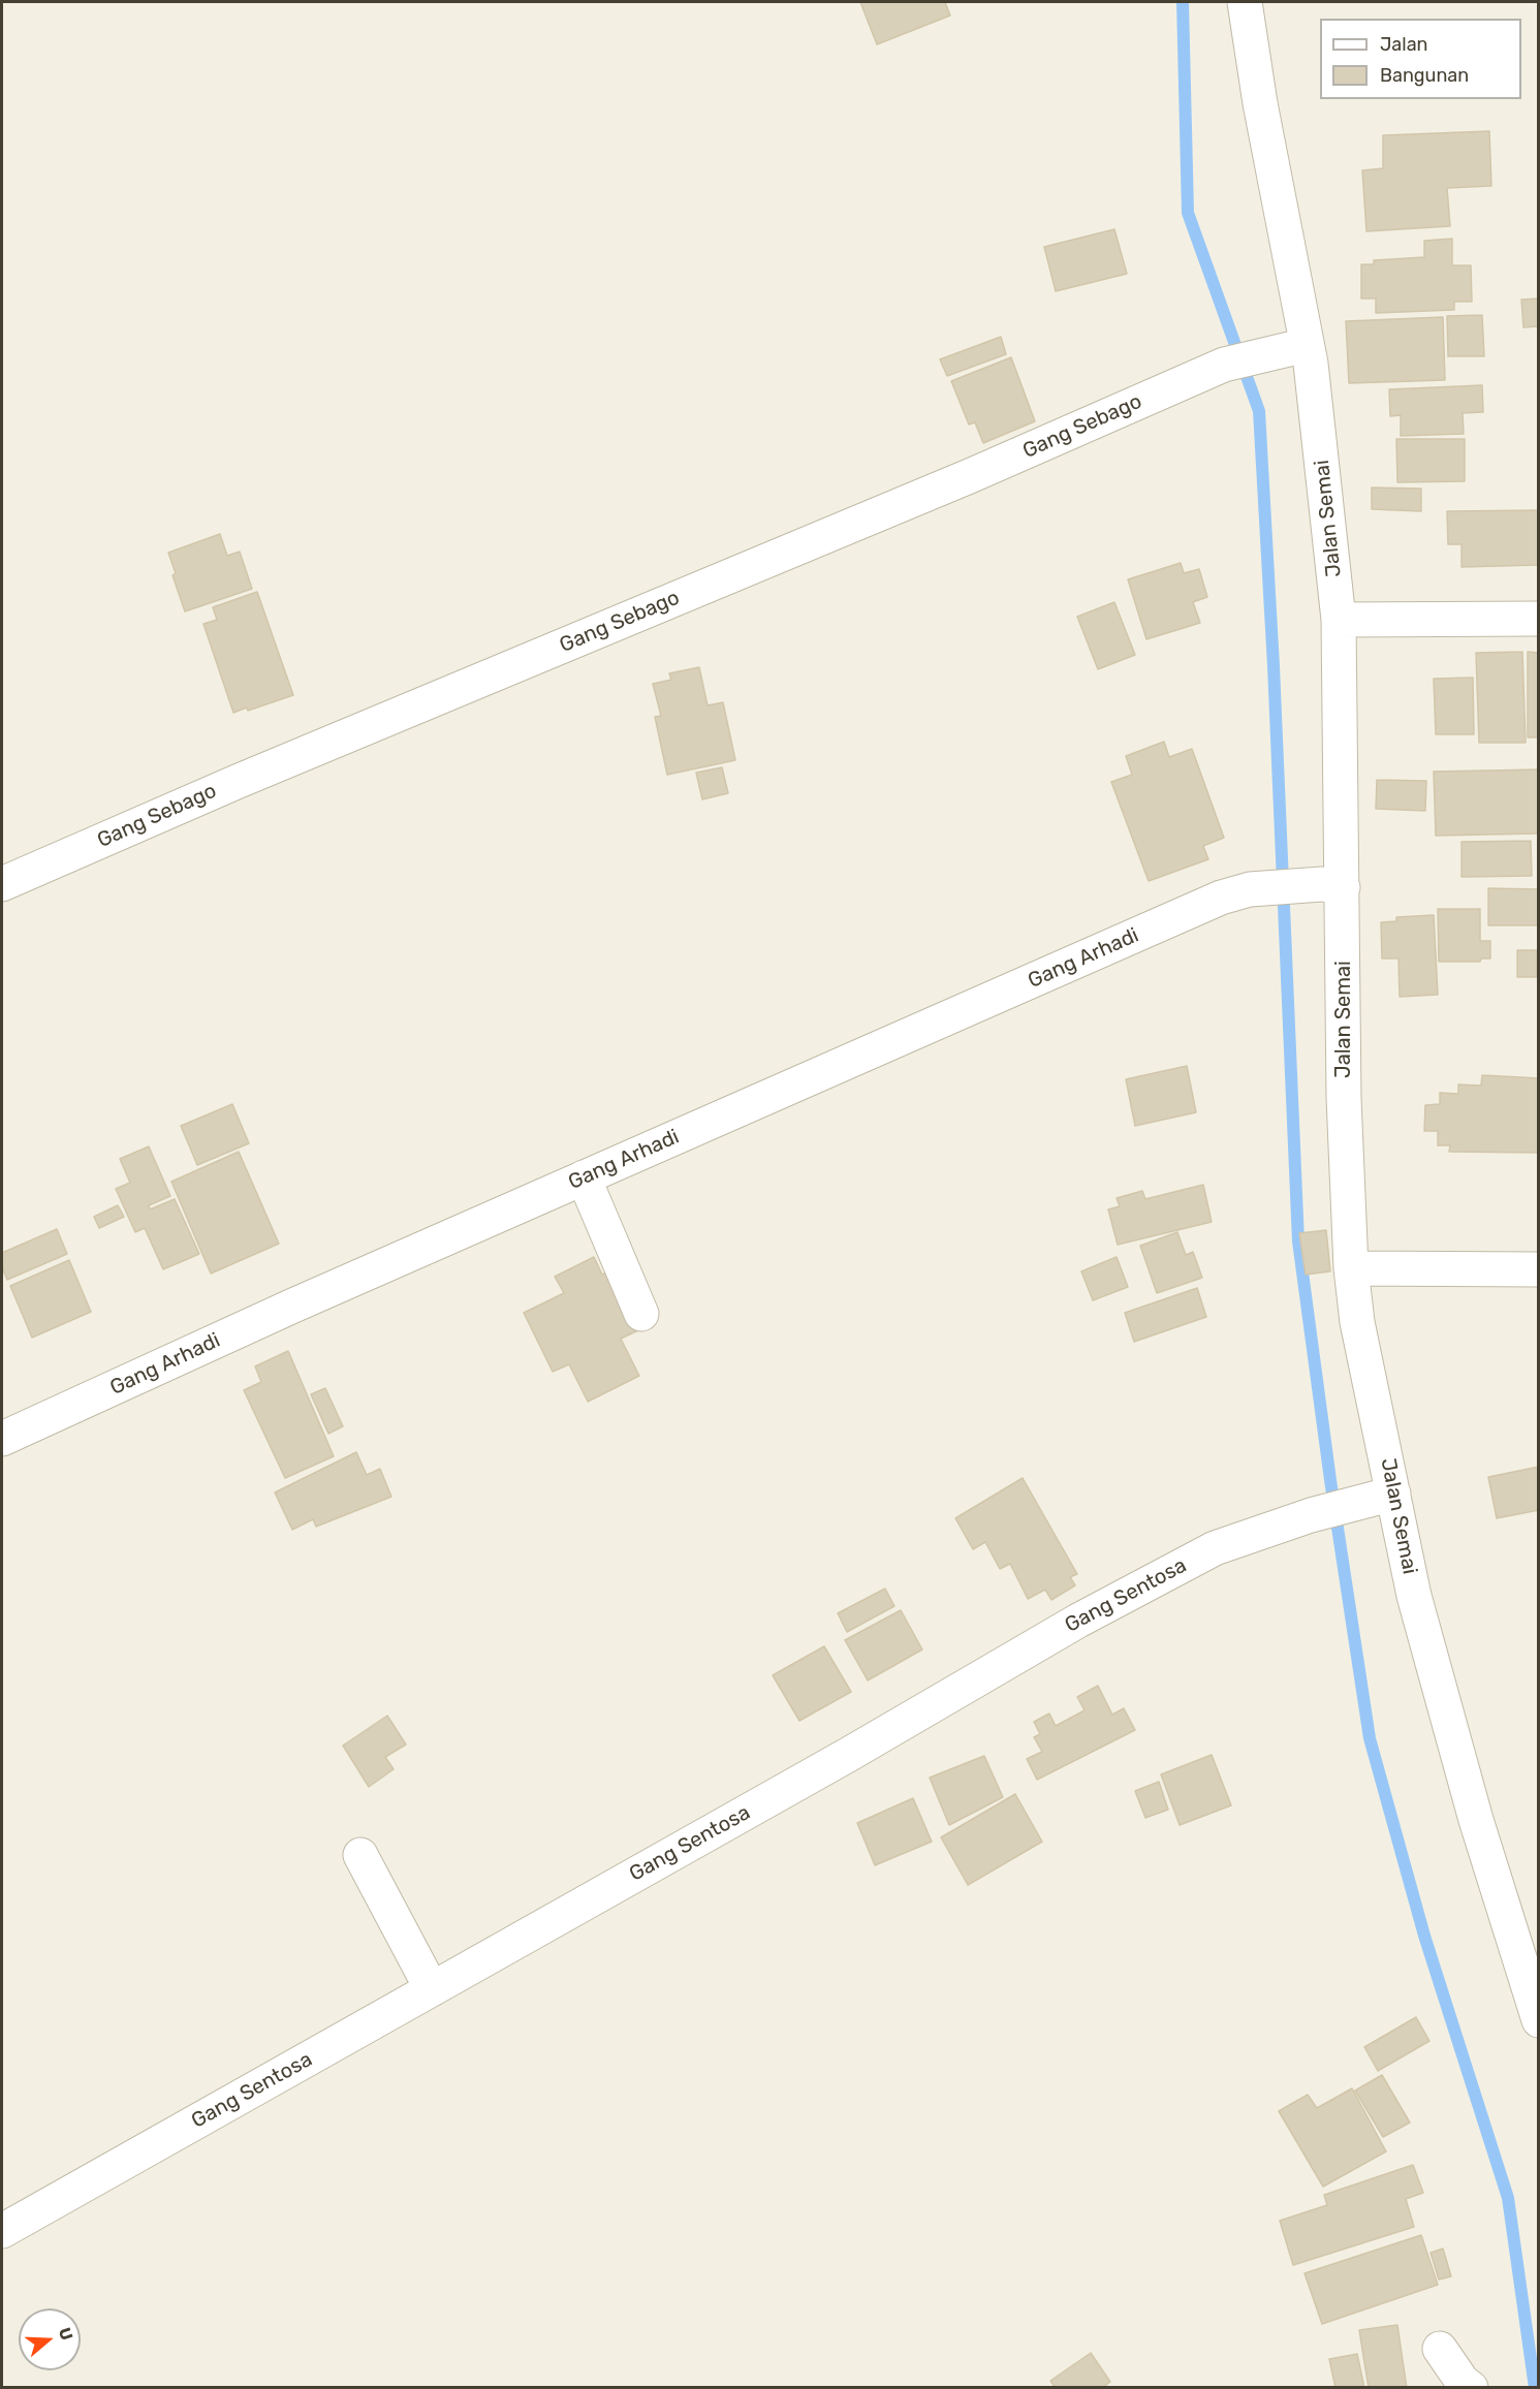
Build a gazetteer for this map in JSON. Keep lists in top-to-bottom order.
{
  "streets": {
    "street": [
      "Gang Sebago",
      "Jalan Semai",
      "Gang Arhadi",
      "Gang Sentosa"
    ]
  },
  "crossings": [
    ["Gang Sebago", "Jalan Semai"],
    ["Jalan Semai", "Gang Arhadi"],
    ["Jalan Semai", "Gang Sentosa"]
  ],
  "legend": ["Jalan", "Bangunan"],
  "north": "right"
}
